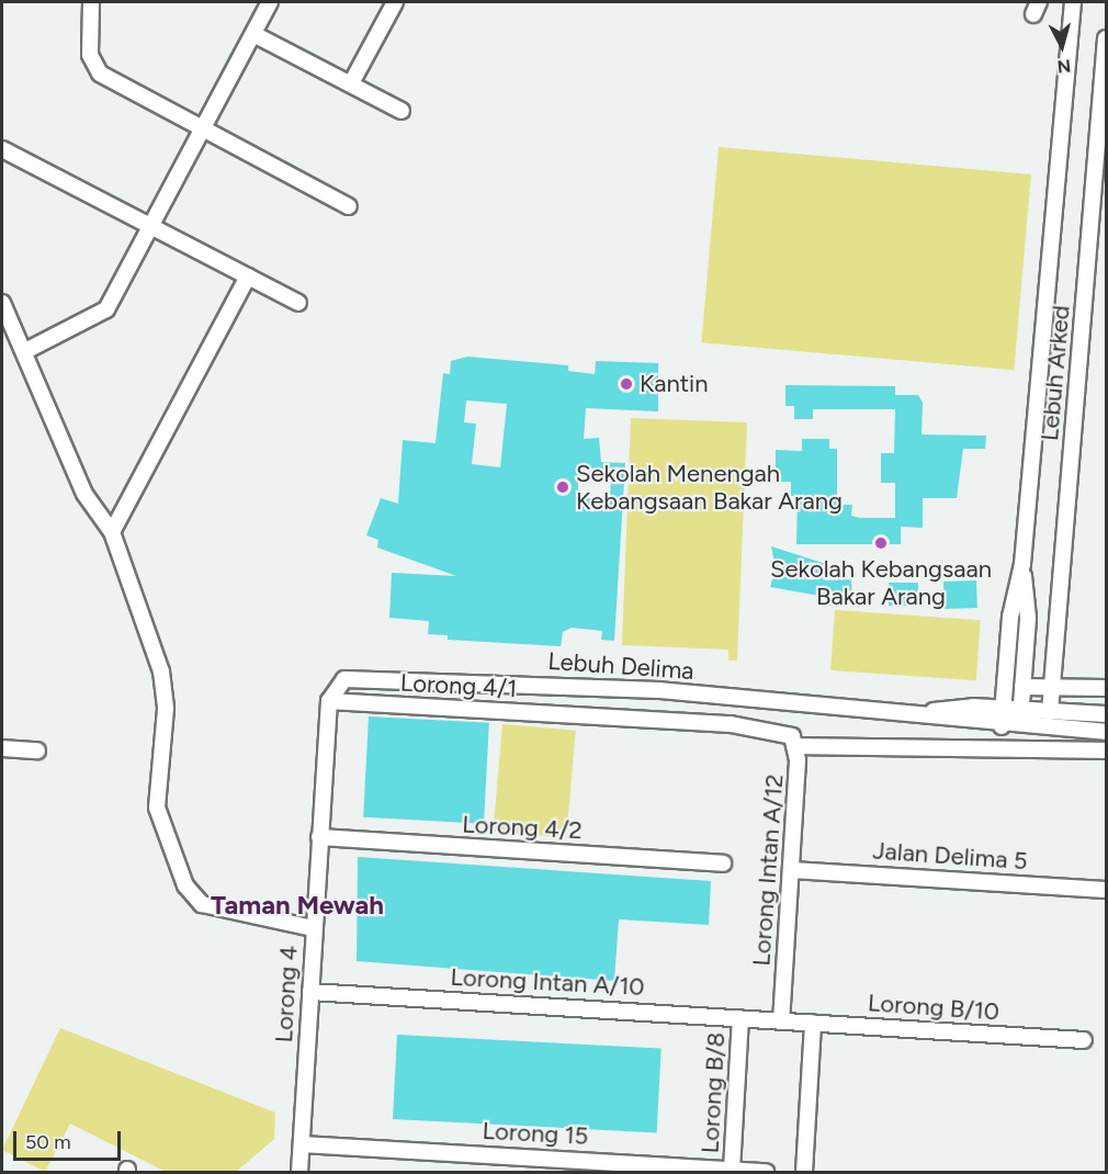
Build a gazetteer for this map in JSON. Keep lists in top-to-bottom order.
{
  "streets": {
    "street": [
      "Lebuh Arked",
      "Lebuh Delima",
      "Lorong 4/1",
      "Lorong 4/2",
      "Jalan Delima 5",
      "Lorong Intan A/12",
      "Lorong Intan A/10",
      "Lorong 4",
      "Lorong B/10",
      "Lorong B/8",
      "Lorong 15"
    ]
  },
  "crossings": [
    ["Lebuh Arked", "Lebuh Delima"],
    ["Lebuh Delima", "Lorong 4/1"],
    ["Lebuh Delima", "Lorong 4"],
    ["Lorong 4/1", "Lorong Intan A/12"],
    ["Lorong 4/1", "Lorong 4"],
    ["Lorong 4/2", "Lorong 4"],
    ["Jalan Delima 5", "Lorong Intan A/12"],
    ["Lorong Intan A/12", "Lorong Intan A/10"],
    ["Lorong Intan A/12", "Lorong B/10"],
    ["Lorong Intan A/10", "Lorong 4"],
    ["Lorong Intan A/10", "Lorong B/10"],
    ["Lorong Intan A/10", "Lorong B/8"],
    ["Lorong 4", "Lorong 15"],
    ["Lorong B/8", "Lorong 15"]
  ],
  "districts": ["Taman Mewah"],
  "places": ["Kantin", "Sekolah Menengah Kebangsaan Bakar Arang", "Sekolah Kebangsaan Bakar Arang"],
  "scale_bar": "50 m",
  "north": "bottom"
}
